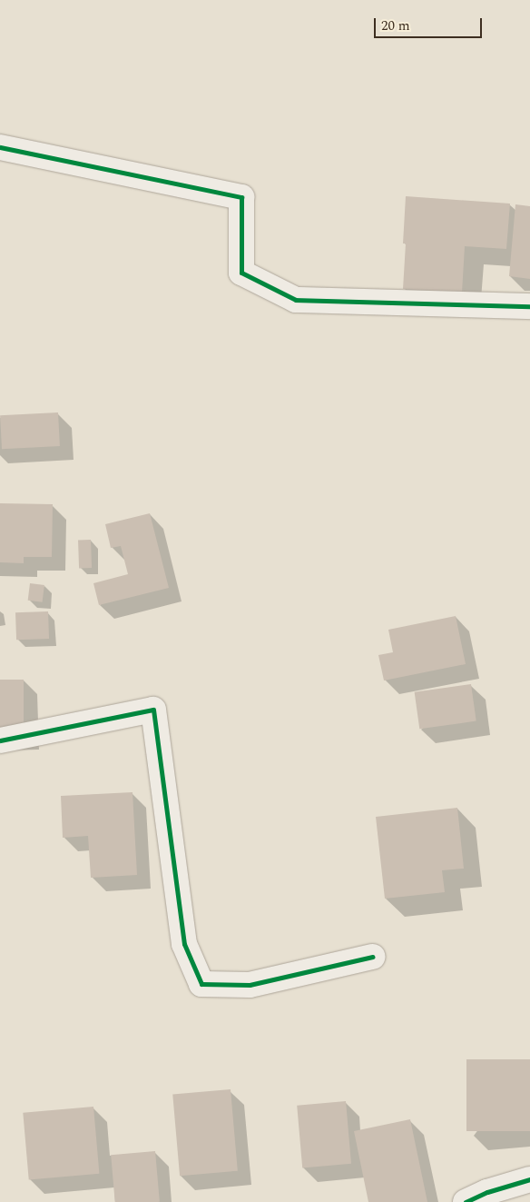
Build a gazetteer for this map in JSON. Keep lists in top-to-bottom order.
{
  "scale_bar": "20 m"
}
